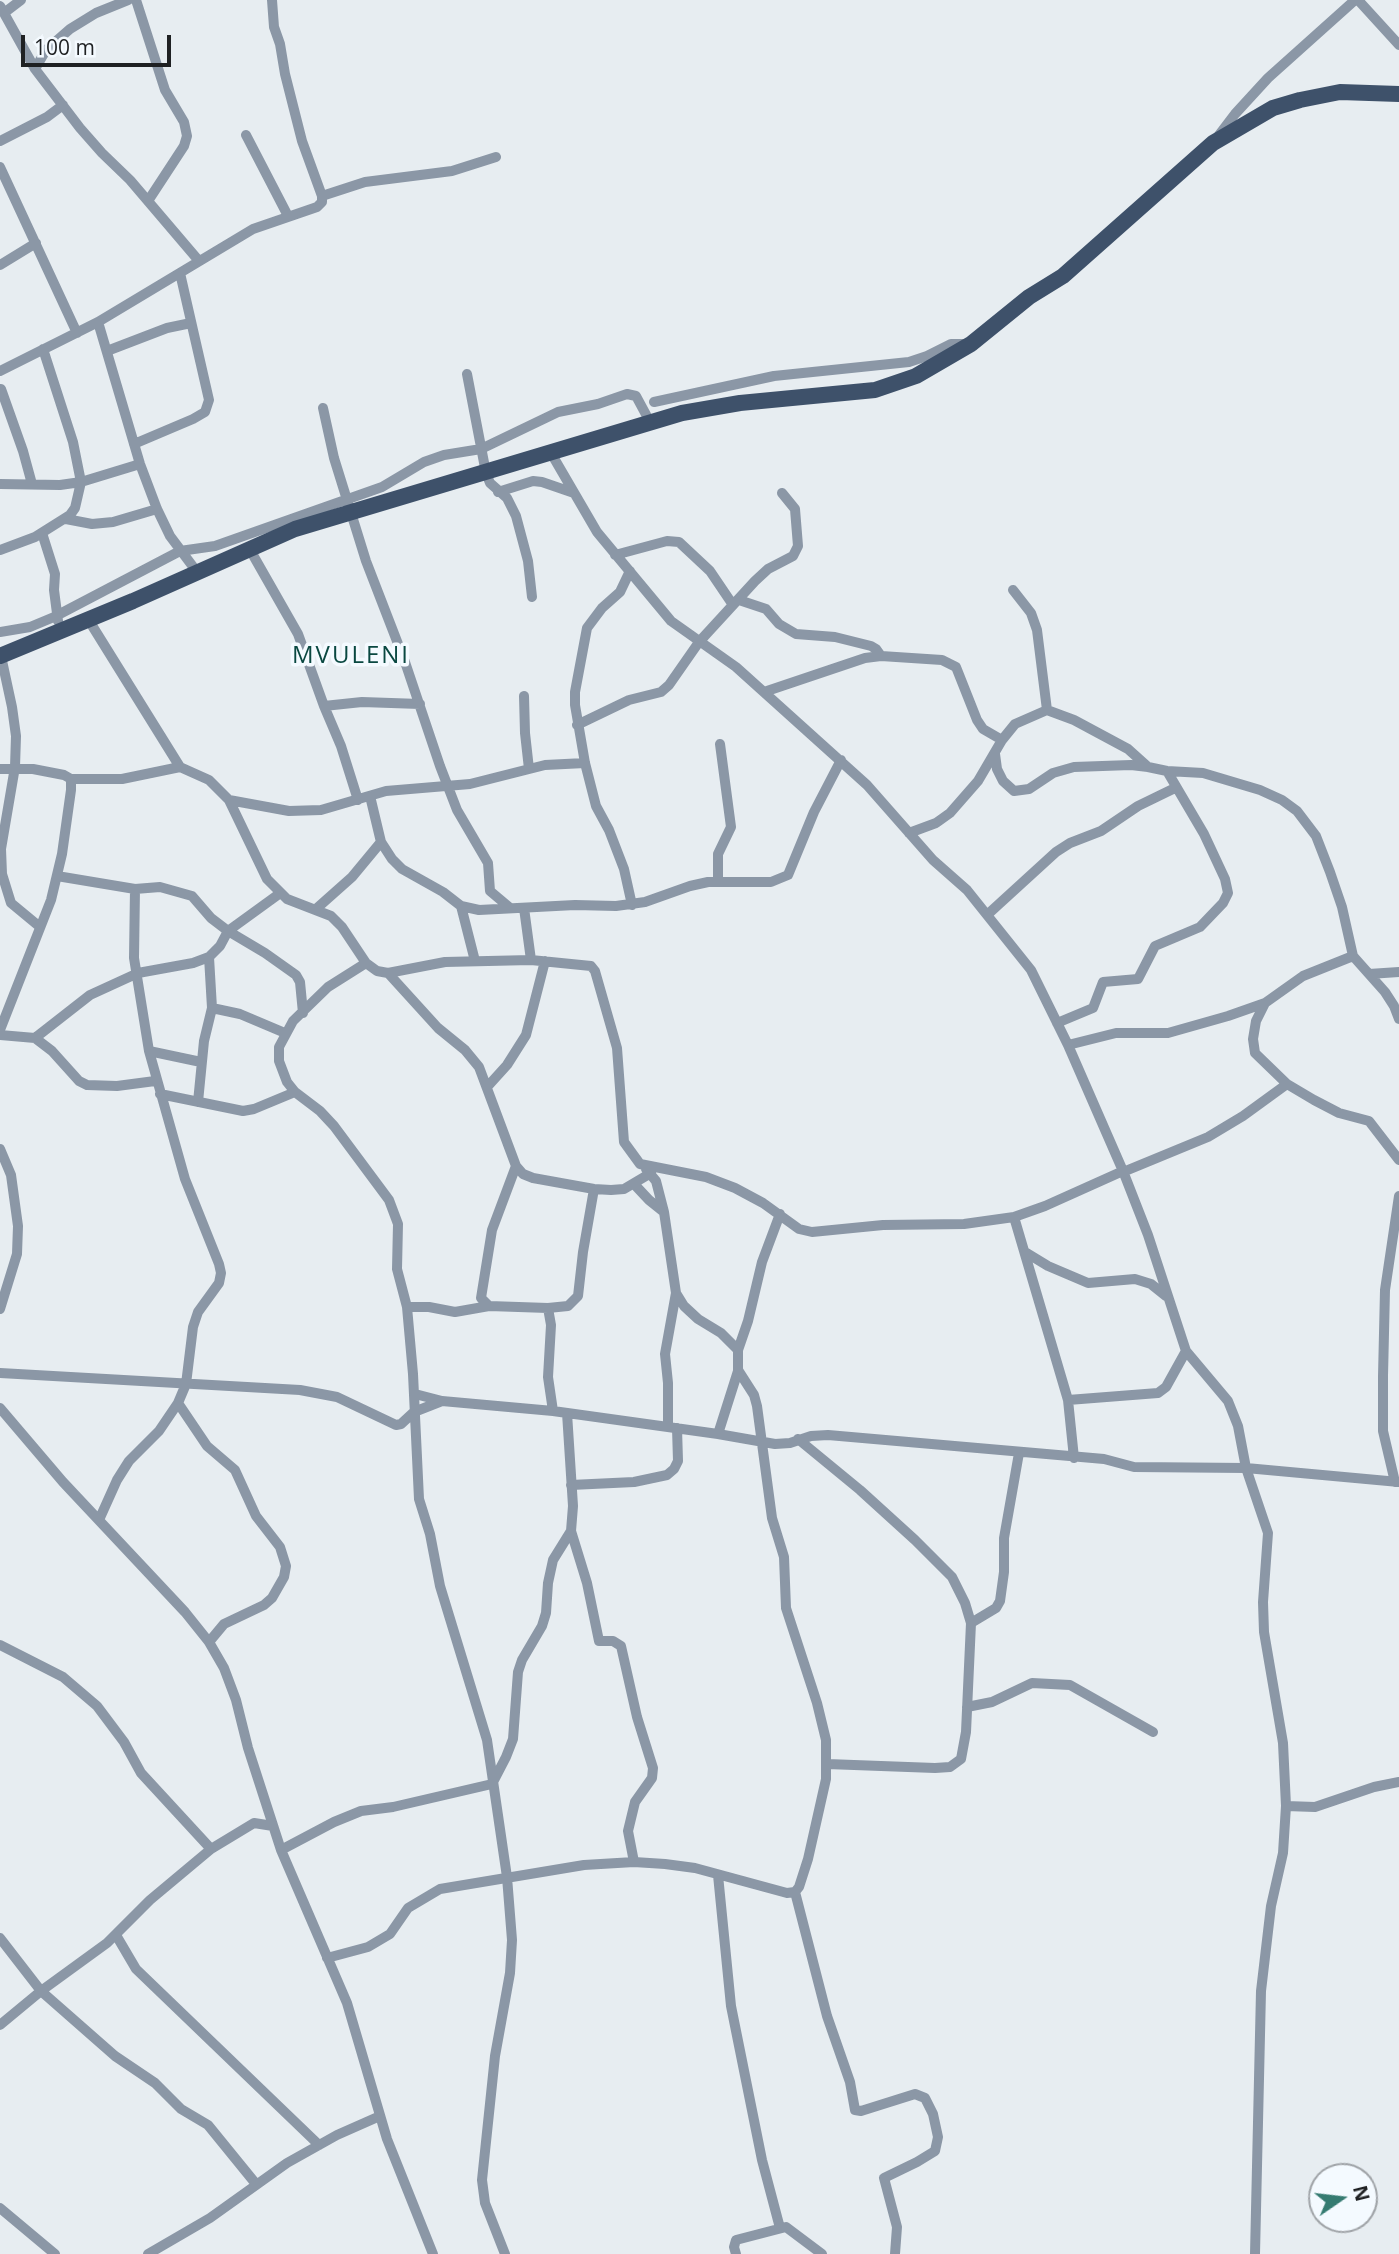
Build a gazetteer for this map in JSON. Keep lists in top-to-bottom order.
{
  "districts": ["MVULENI"],
  "scale_bar": "100 m",
  "north": "right"
}
